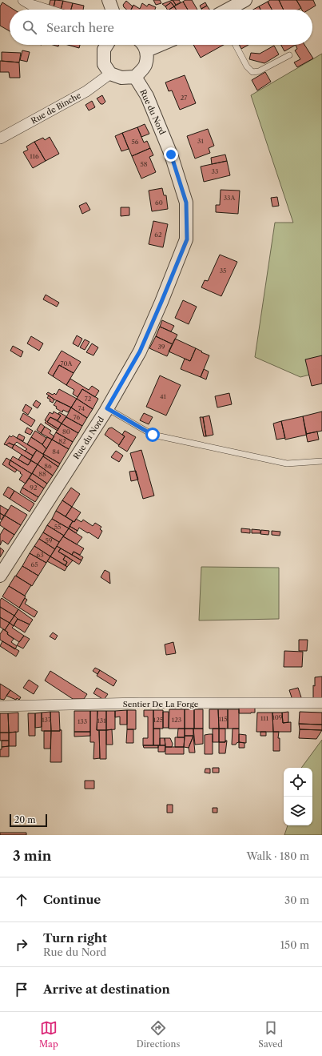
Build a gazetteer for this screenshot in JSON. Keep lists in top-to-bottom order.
{
  "streets": {
    "street": ["Rue de Binche", "Rue du Nord", "Sentier De La Forge"]
  },
  "house_numbers": [
    "27",
    "31",
    "56",
    "116",
    "58",
    "33",
    "33A",
    "60",
    "62",
    "35",
    "39",
    "70A",
    "41",
    "72",
    "74",
    "76",
    "80",
    "82",
    "84",
    "86",
    "88",
    "92",
    "55",
    "59",
    "63",
    "65",
    "109",
    "111",
    "115",
    "137",
    "125",
    "123",
    "131",
    "133"
  ],
  "scale_bar": "20 m",
  "page": {
    "search": "Search here",
    "scale": "20 m",
    "heading": ["3 min", "Walk · 180 m"],
    "list": [
      ["Continue", "30 m"],
      ["Turn right", "Rue du Nord", "150 m"],
      "Arrive at destination"
    ],
    "nav": ["Map", "Directions", "Saved"]
  }
}
